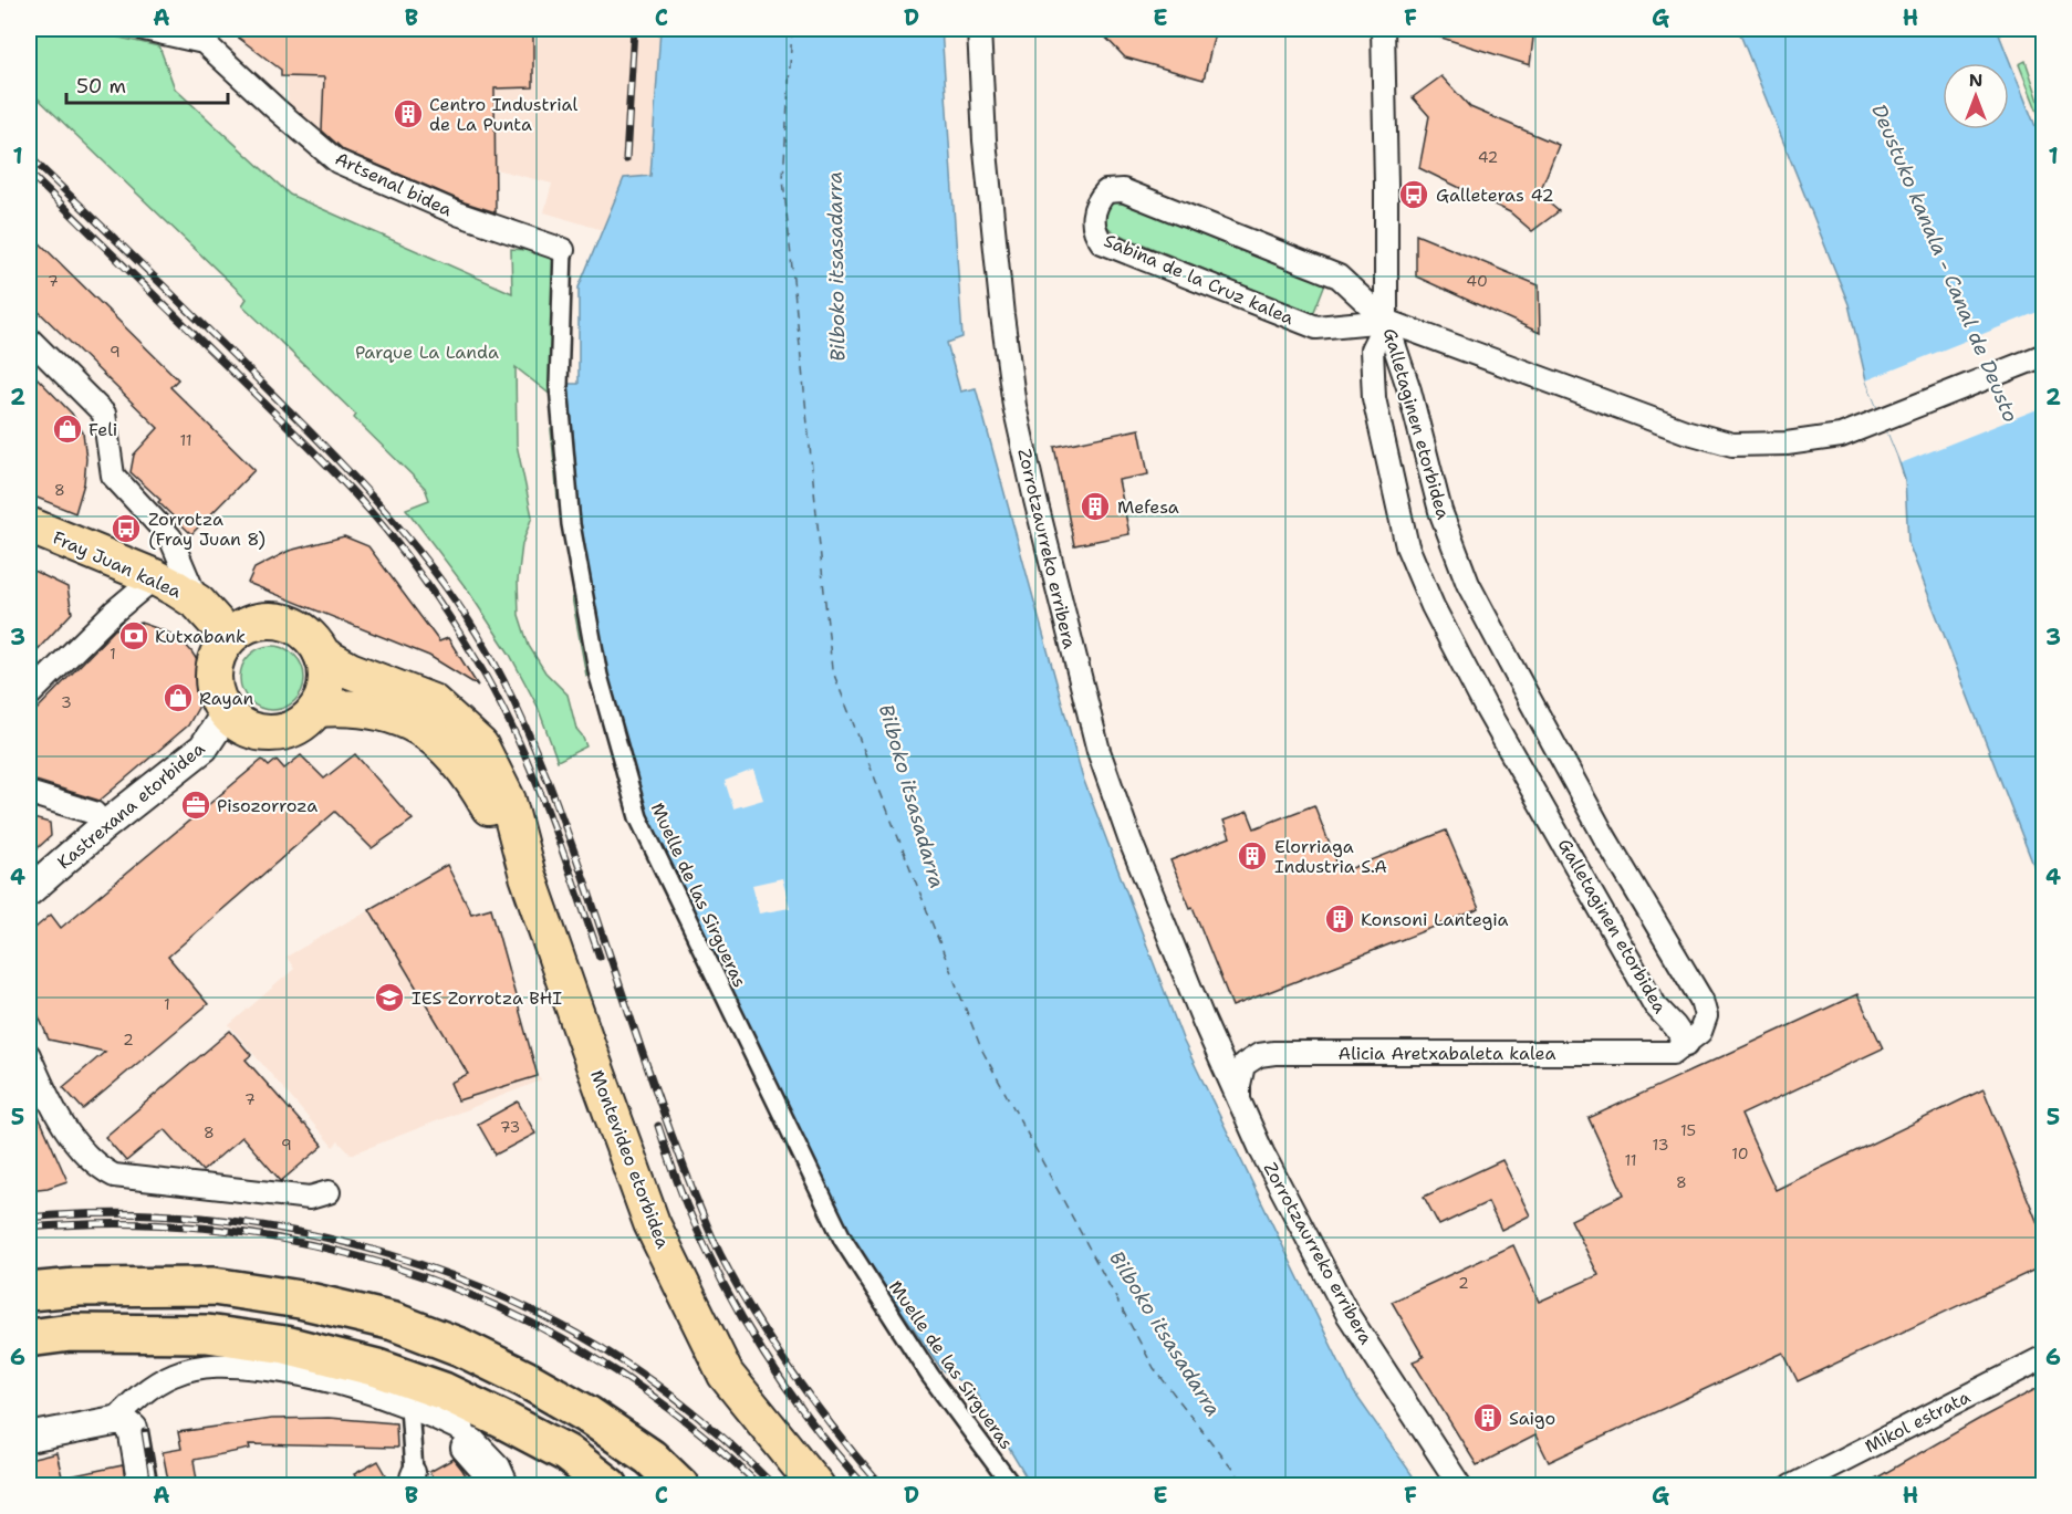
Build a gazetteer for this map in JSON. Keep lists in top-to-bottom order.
{
  "streets": {
    "main road": ["Fray Juan kalea", "Montevideo etorbidea"],
    "street": [
      "Artsenal bidea",
      "Sabina de la Cruz kalea",
      "Galletaginen etorbidea",
      "Zorrotzaurreko erribera",
      "Kastrexana etorbidea",
      "Muelle de las Sirgueras",
      "Alicia Aretxabaleta kalea",
      "Mikol estrata"
    ]
  },
  "crossings": [
    ["Artsenal bidea", "Muelle de las Sirgueras"],
    ["Sabina de la Cruz kalea", "Galletaginen etorbidea"],
    ["Galletaginen etorbidea", "Alicia Aretxabaleta kalea"],
    ["Fray Juan kalea", "Kastrexana etorbidea"],
    ["Fray Juan kalea", "Montevideo etorbidea"],
    ["Kastrexana etorbidea", "Montevideo etorbidea"]
  ],
  "water": ["Deustuko kanala - Canal de Deusto", "Bilboko itsasadarra"],
  "parks": ["Parque La Landa"],
  "places": {
    "building": [
      "Centro Industrial de La Punta",
      "Mefesa",
      "Elorriaga Industria S.A",
      "Konsoni Lantegia",
      "Saigo"
    ],
    "bus stop": ["Galleteras 42", "Zorrotza (Fray Juan 8)"],
    "shop": ["Feli", "Rayan"],
    "bank": ["Kutxabank"],
    "office": ["Pisozorroza"],
    "school or university": ["IES Zorrotza BHI"]
  },
  "house_numbers": [
    "42",
    "7",
    "40",
    "9",
    "11",
    "8",
    "1",
    "3",
    "1",
    "2",
    "7",
    "73",
    "15",
    "8",
    "9",
    "13",
    "10",
    "11",
    "8",
    "2"
  ],
  "scale_bar": "50 m",
  "north": "top",
  "grid": {
    "columns": [
      "A",
      "B",
      "C",
      "D",
      "E",
      "F",
      "G",
      "H"
    ],
    "rows": [
      "1",
      "2",
      "3",
      "4",
      "5",
      "6"
    ]
  }
}
